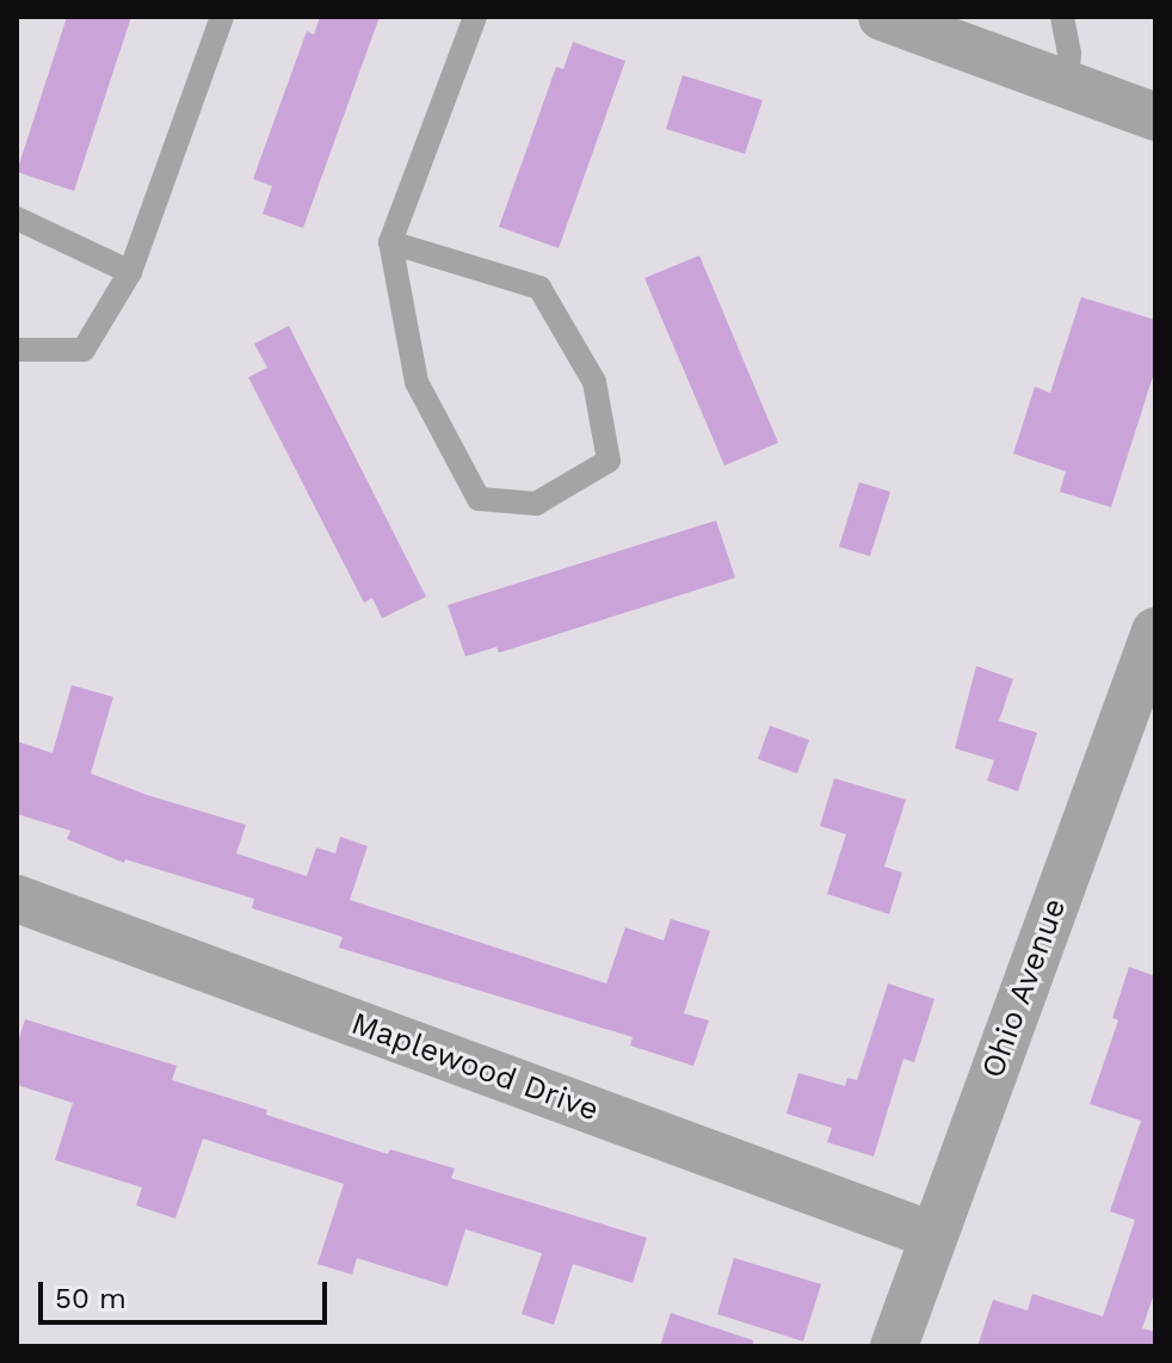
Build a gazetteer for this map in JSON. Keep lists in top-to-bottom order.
{
  "streets": {
    "street": ["Ohio Avenue", "Maplewood Drive"]
  },
  "crossings": [
    ["Ohio Avenue", "Maplewood Drive"]
  ],
  "scale_bar": "50 m"
}
